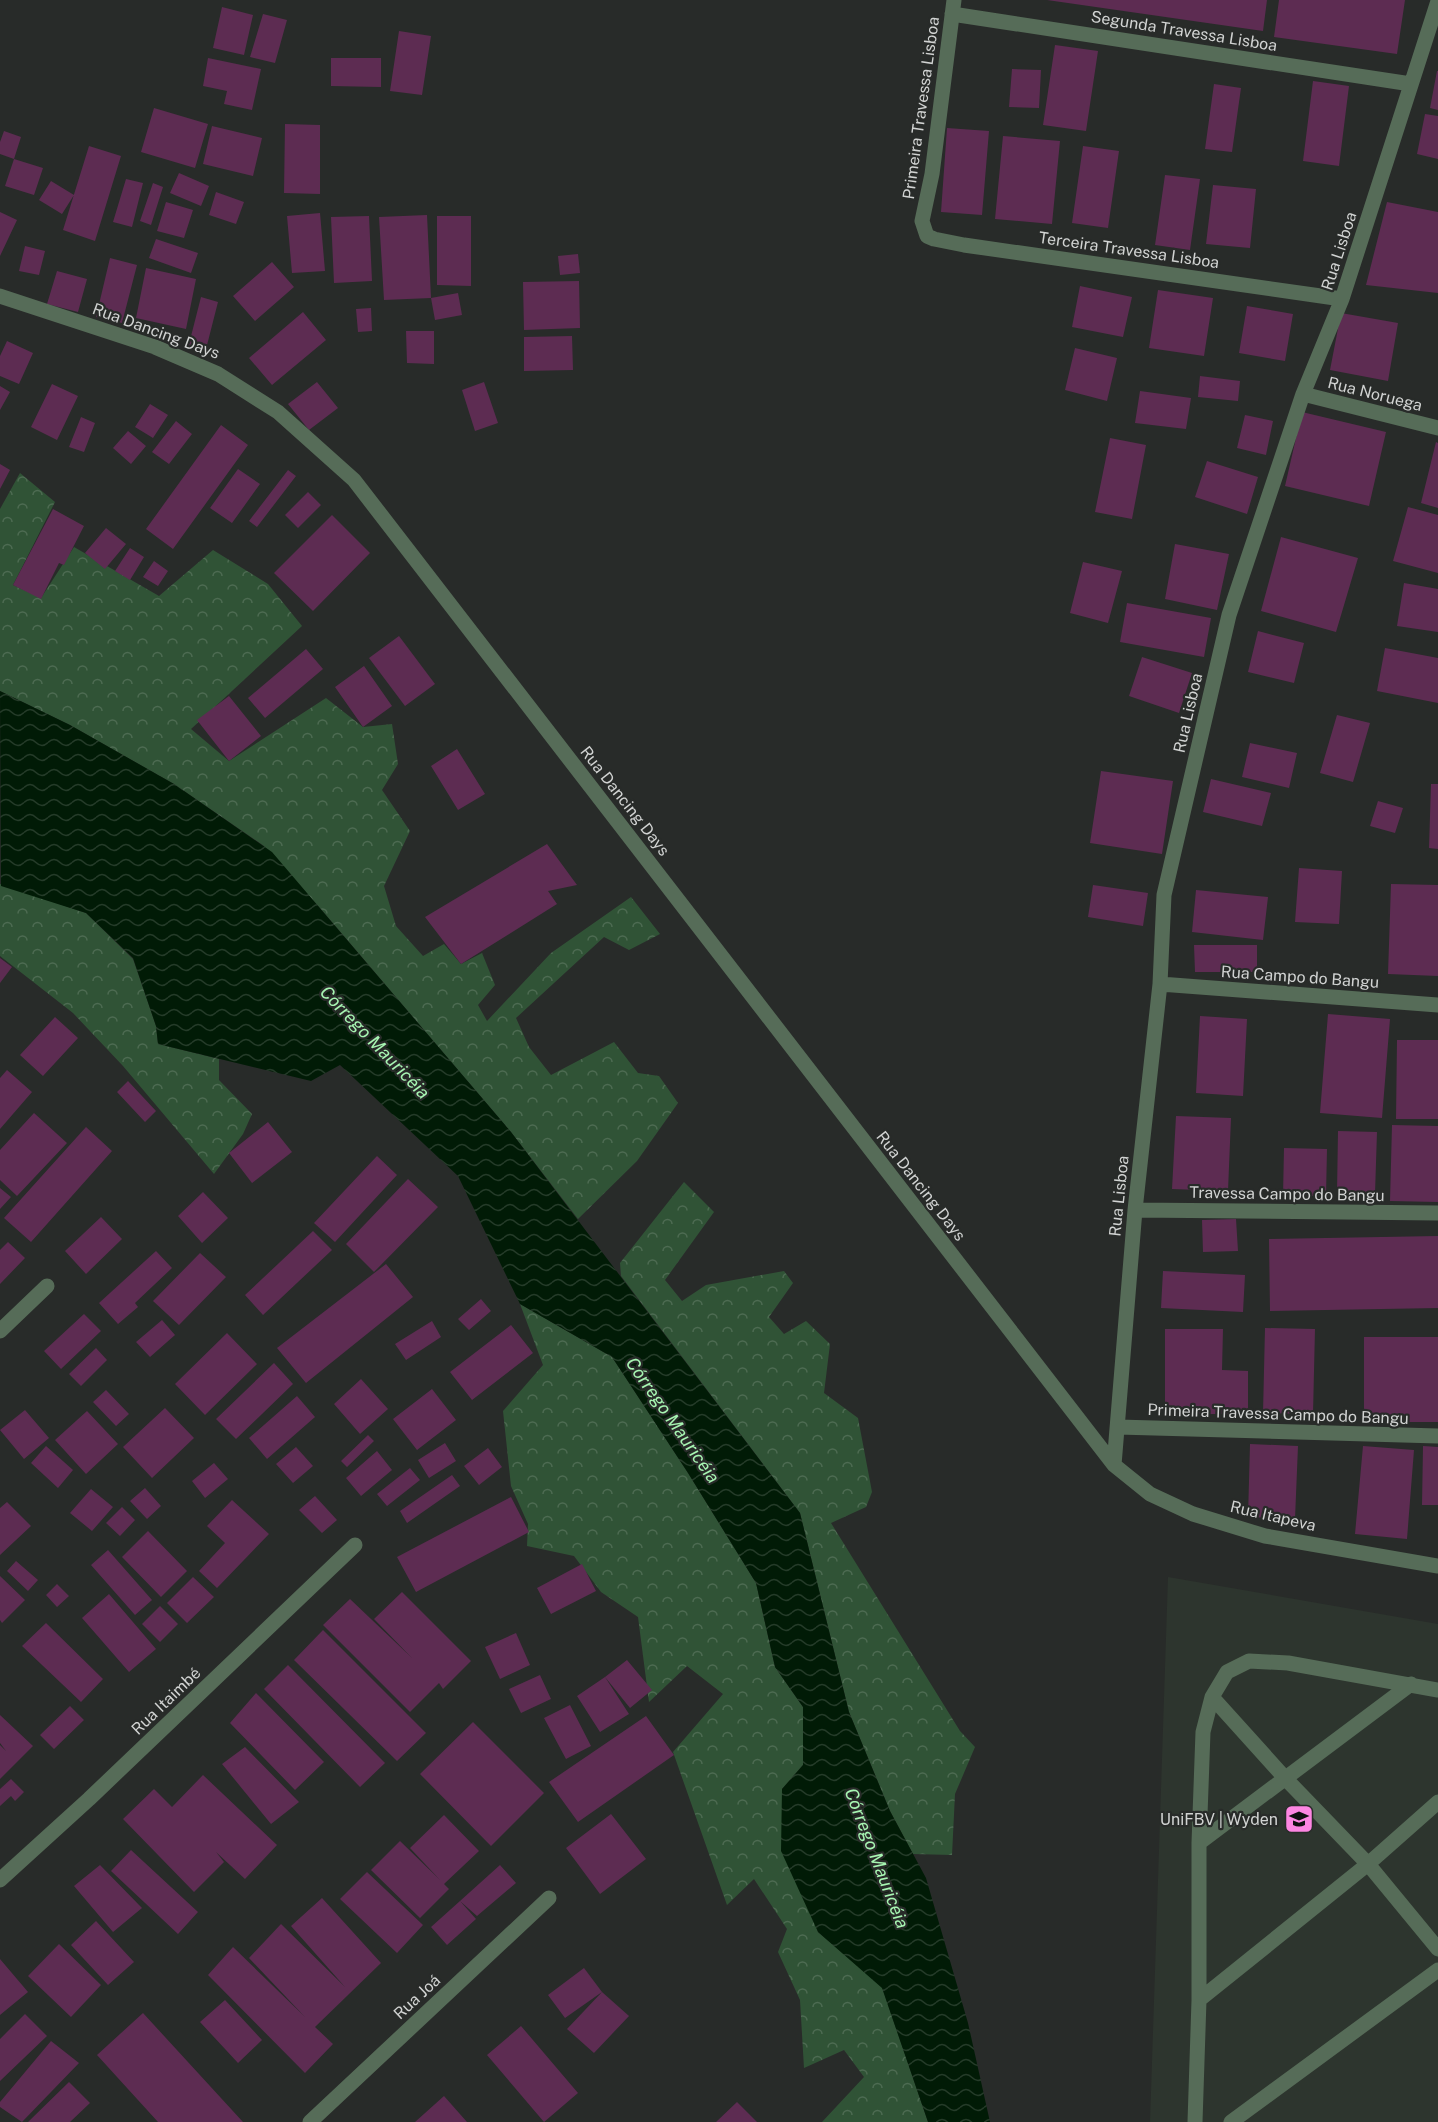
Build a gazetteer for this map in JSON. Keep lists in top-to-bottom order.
{
  "streets": {
    "street": [
      "Segunda Travessa Lisboa",
      "Primeira Travessa Lisboa",
      "Terceira Travessa Lisboa",
      "Rua Lisboa",
      "Rua Dancing Days",
      "Rua Noruega",
      "Rua Campo do Bangu",
      "Travessa Campo do Bangu",
      "Primeira Travessa Campo do Bangu",
      "Rua Itapeva",
      "Rua Itaimbé",
      "Rua Joá"
    ]
  },
  "crossings": [
    ["Segunda Travessa Lisboa", "Primeira Travessa Lisboa"],
    ["Segunda Travessa Lisboa", "Rua Lisboa"],
    ["Primeira Travessa Lisboa", "Terceira Travessa Lisboa"],
    ["Terceira Travessa Lisboa", "Rua Lisboa"],
    ["Rua Lisboa", "Rua Dancing Days"],
    ["Rua Lisboa", "Rua Noruega"],
    ["Rua Lisboa", "Rua Campo do Bangu"],
    ["Rua Lisboa", "Travessa Campo do Bangu"],
    ["Rua Lisboa", "Primeira Travessa Campo do Bangu"],
    ["Rua Lisboa", "Rua Itapeva"],
    ["Rua Dancing Days", "Rua Itapeva"]
  ],
  "water": ["Córrego Mauricéia"],
  "places": {
    "school or university": ["UniFBV | Wyden"]
  }
}
